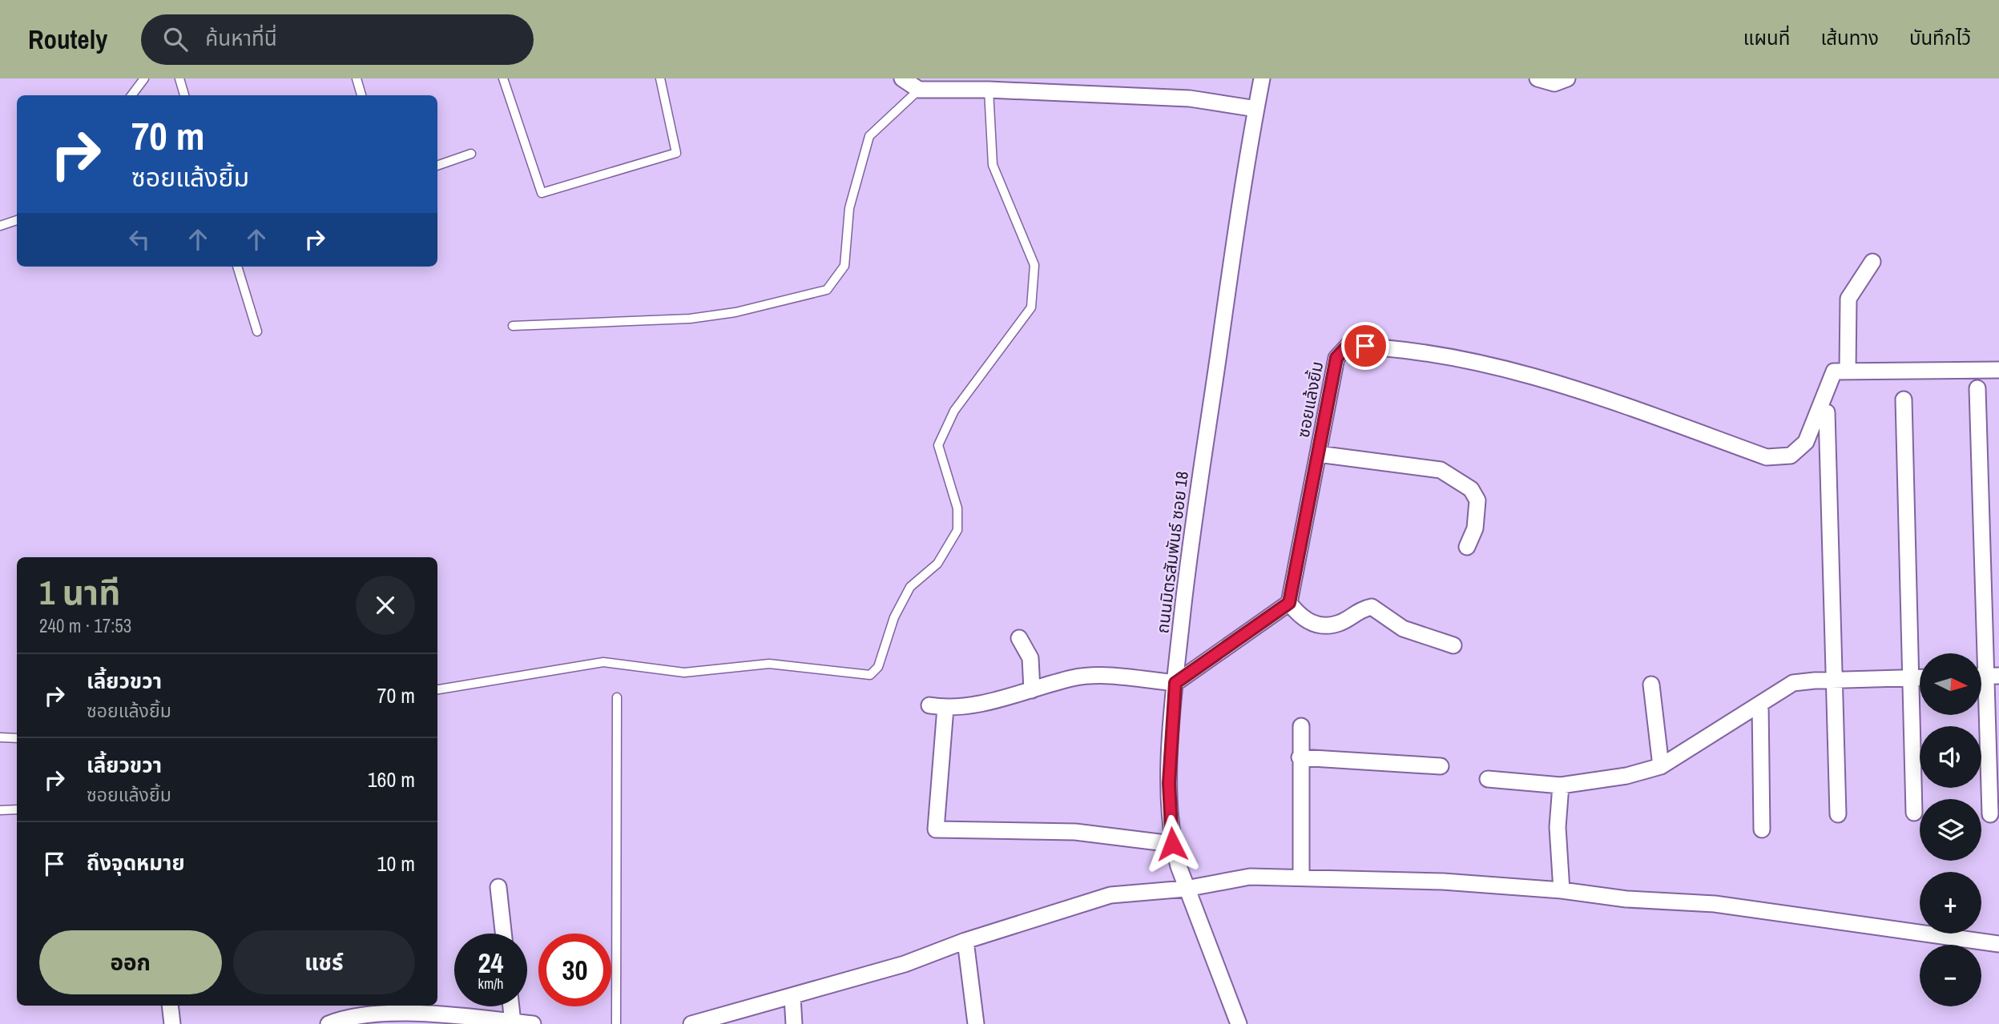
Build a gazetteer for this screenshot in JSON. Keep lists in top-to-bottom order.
{
  "streets": {
    "street": ["ซอยแล้งยิ้ม", "ถนนมิตรสัมพันธ์ ซอย 18"]
  },
  "north": "right",
  "page": {
    "header": "Routely",
    "search": "ค้นหาที่นี่",
    "nav": ["แผนที่", "เส้นทาง", "บันทึกไว้"],
    "turn": ["70 m", "ซอยแล้งยิ้ม"],
    "heading": ["1 นาที", "240 m · 17:53"],
    "list": [
      {
        "name": "เลี้ยวขวา",
        "note": "ซอยแล้งยิ้ม",
        "value": "70 m"
      },
      {
        "name": "เลี้ยวขวา",
        "note": "ซอยแล้งยิ้ม",
        "value": "160 m"
      },
      {
        "name": "ถึงจุดหมาย",
        "value": "10 m"
      }
    ],
    "map_buttons": ["+", "−"],
    "buttons": ["ออก", "แชร์"],
    "speed": "24 km/h",
    "limit": "30"
  }
}
